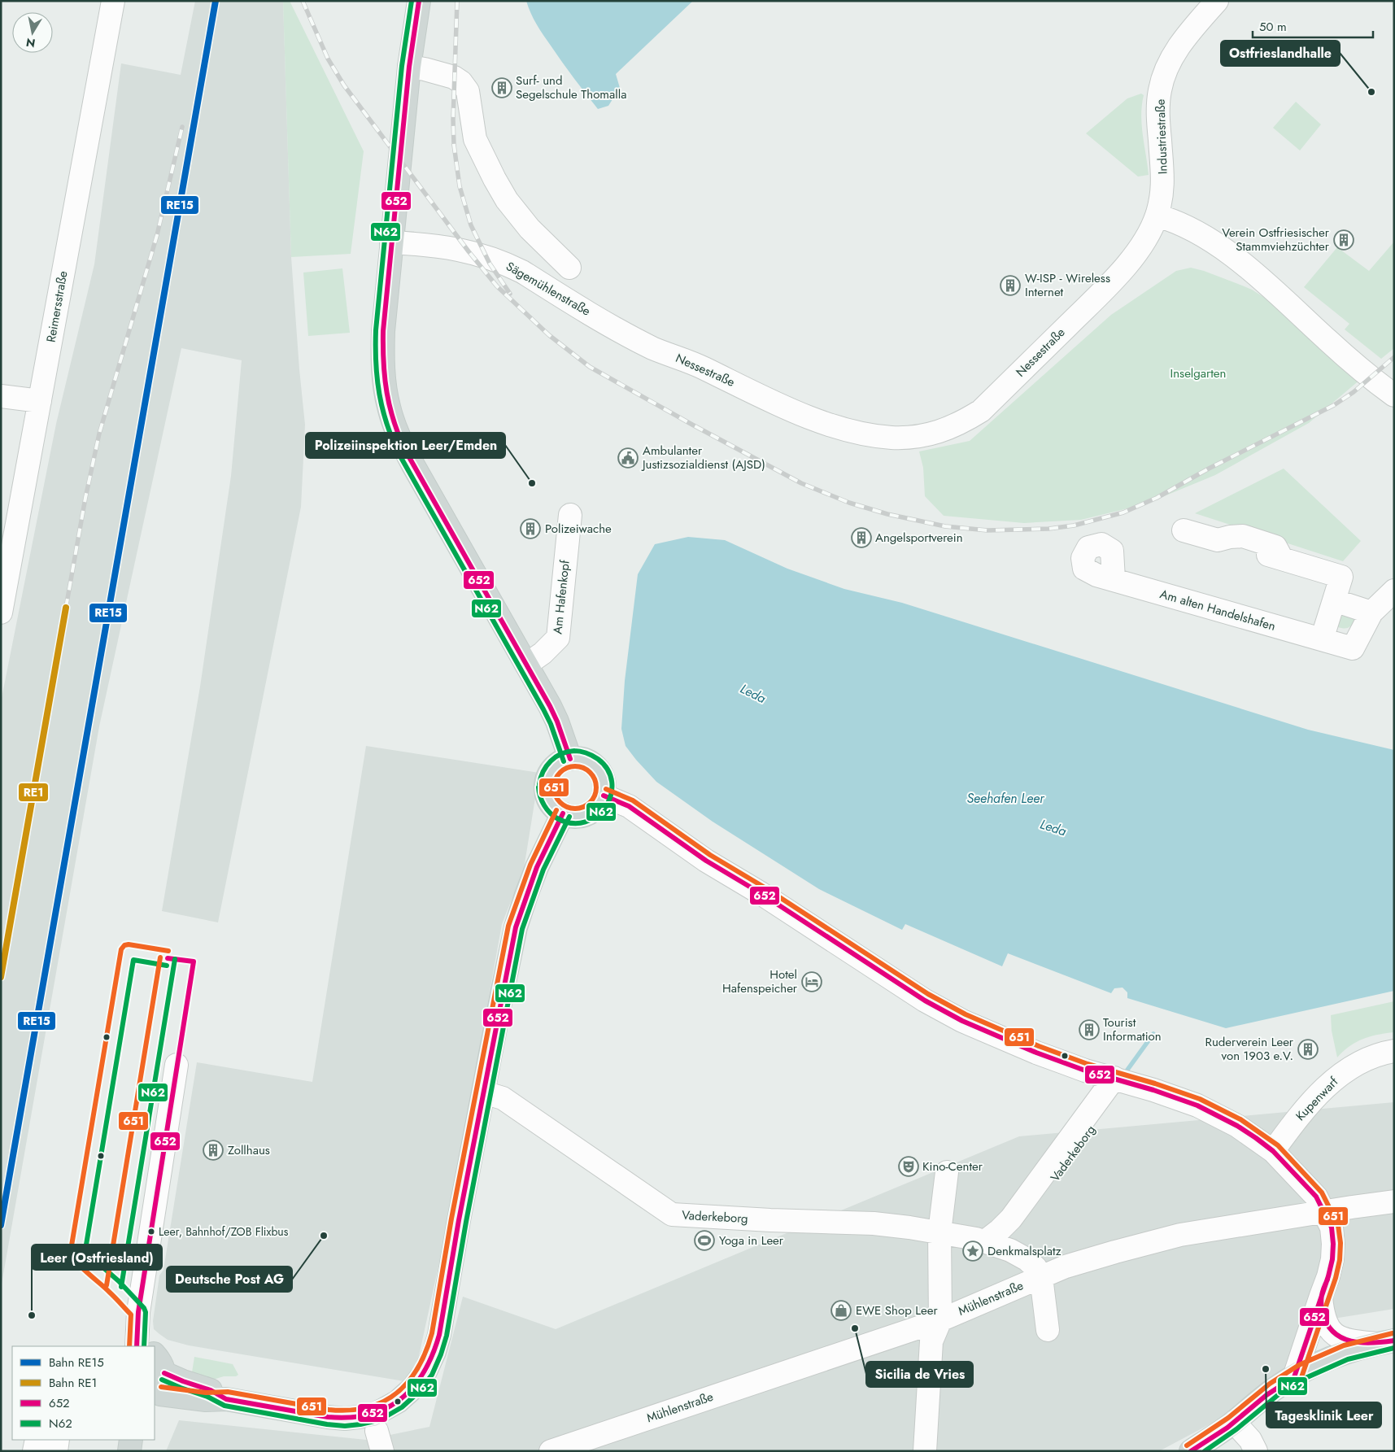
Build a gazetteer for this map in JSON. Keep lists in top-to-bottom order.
{
  "streets": {
    "street": [
      "Industriestraße",
      "Sägemühlenstraße",
      "Reimersstraße",
      "Nessestraße",
      "Am Hafenkopf",
      "Am alten Handelshafen",
      "Kupenwarf",
      "Vaderkeborg",
      "Mühlenstraße"
    ]
  },
  "crossings": [
    ["Industriestraße", "Nessestraße"],
    ["Sägemühlenstraße", "Nessestraße"],
    ["Vaderkeborg", "Mühlenstraße"]
  ],
  "water": ["Leda", "Seehafen Leer"],
  "parks": ["Inselgarten"],
  "places": {
    "building": [
      "Surf- und Segelschule Thomalla",
      "Verein Ostfriesischer Stammviehzüchter",
      "W-ISP - Wireless Internet",
      "Polizeiwache",
      "Angelsportverein",
      "Tourist Information",
      "Ruderverein Leer von 1903 e.V.",
      "Zollhaus"
    ],
    "other": [
      "Ostfrieslandhalle",
      "Polizeiinspektion Leer/Emden",
      "Leer, Bahnhof/ZOB Flixbus",
      "Deutsche Post AG",
      "Leer (Ostfriesland)",
      "Sicilia de Vries",
      "Tagesklinik Leer"
    ],
    "public building": ["Ambulanter Justizsozialdienst (AJSD)"],
    "hotel": ["Hotel Hafenspeicher"],
    "theatre": ["Kino-Center"],
    "sports": ["Yoga in Leer"],
    "place": ["Denkmalsplatz"],
    "shop": ["EWE Shop Leer"]
  },
  "lines": [
    "rail line RE15",
    "transit line 652",
    "transit line N62",
    "rail line RE1",
    "transit line 651"
  ],
  "legend": [
    "Bahn RE15",
    "Bahn RE1",
    "652",
    "N62"
  ],
  "scale_bar": "50 m",
  "north": "bottom"
}
